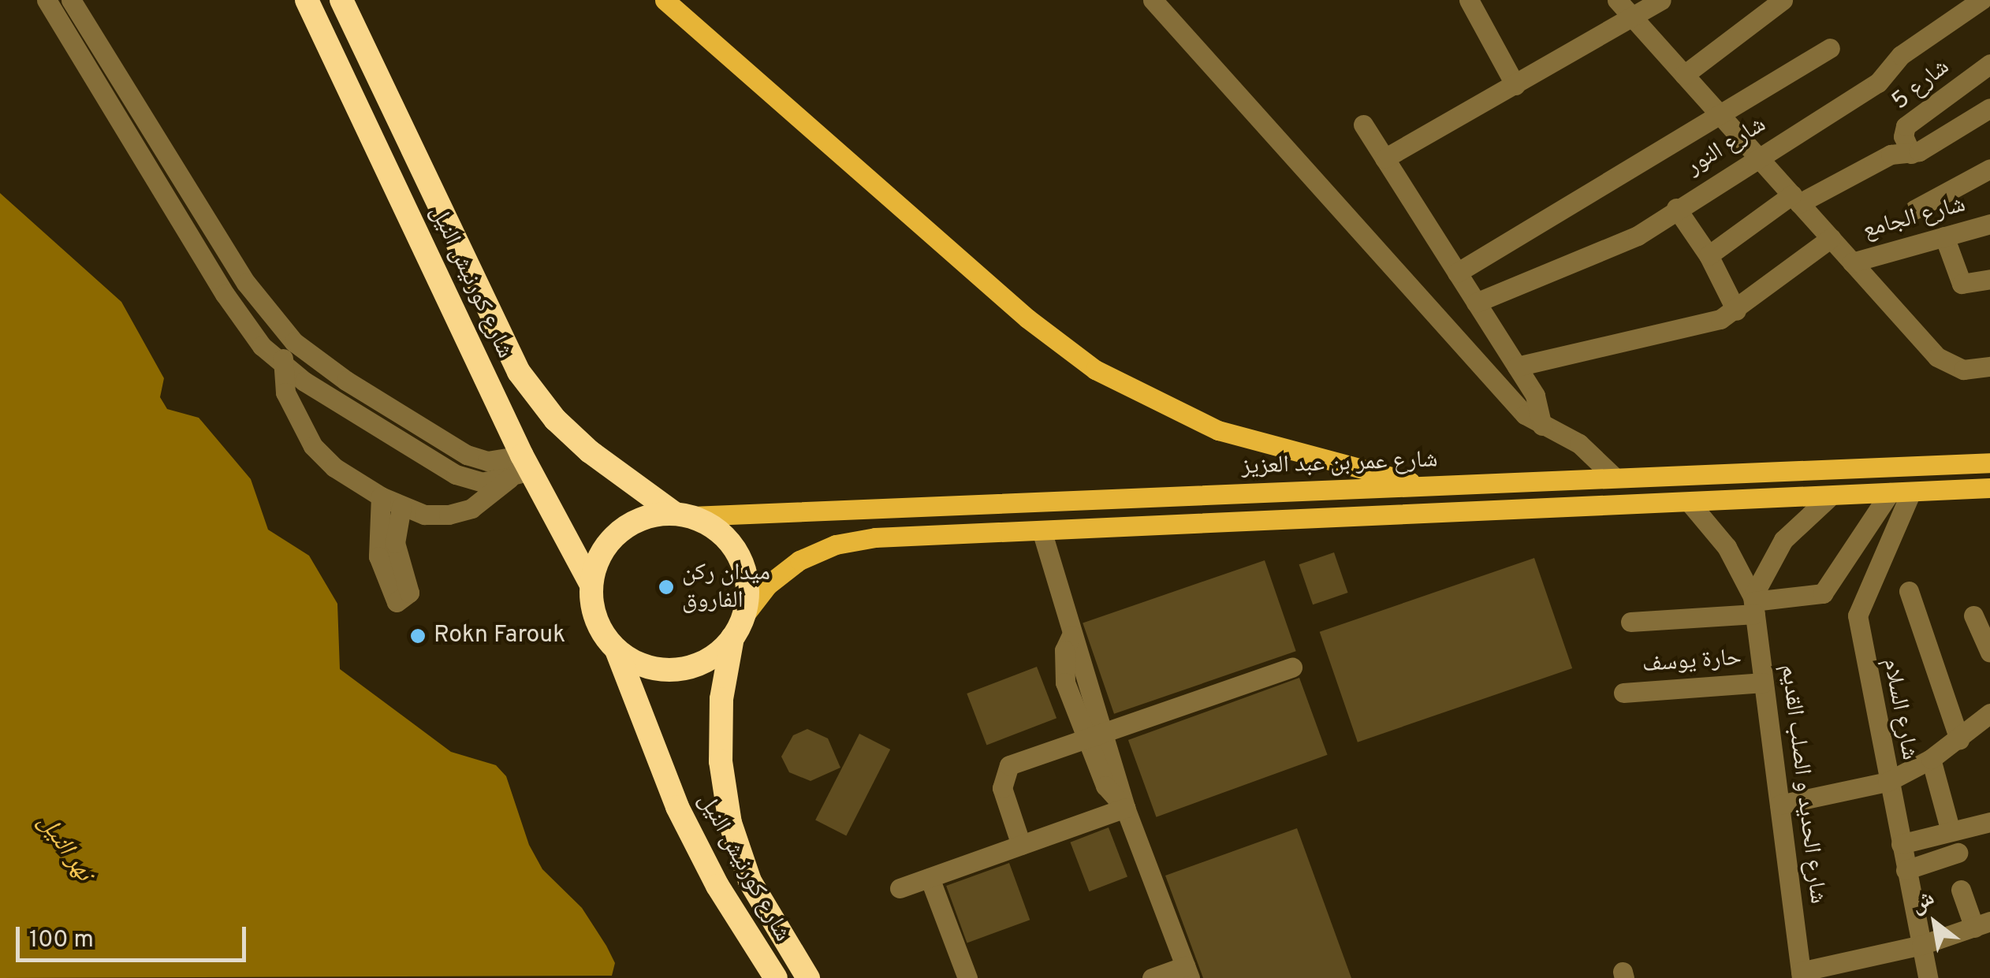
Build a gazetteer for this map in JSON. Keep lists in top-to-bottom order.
{
  "streets": {
    "highway": ["شارع كورنيش النيل"],
    "main road": ["شارع عمر بن عبد العزيز"],
    "street": [
      "شارع 5",
      "شارع النور",
      "شارع الجامع",
      "حارة يوسف",
      "شارع السلام",
      "شارع الحديد و الصلب القديم"
    ]
  },
  "crossings": [
    ["شارع كورنيش النيل", "شارع عمر بن عبد العزيز"],
    ["حارة يوسف", "شارع الحديد و الصلب القديم"]
  ],
  "water": ["نهر النيل"],
  "places": ["ميدان ركن الفاروق", "Rokn Farouk"],
  "scale_bar": "100 m",
  "north": "top left"
}
